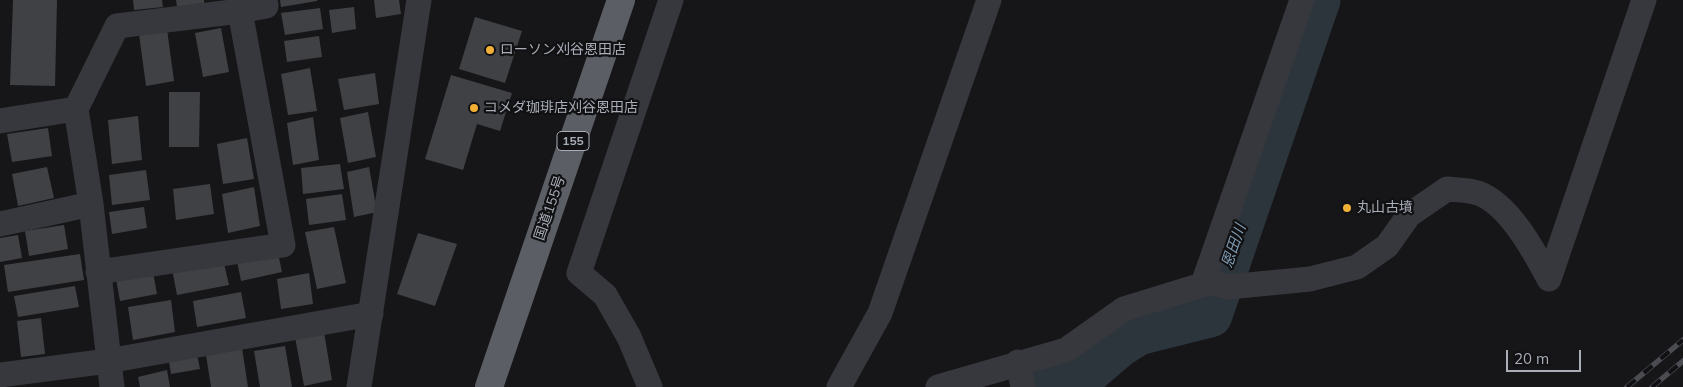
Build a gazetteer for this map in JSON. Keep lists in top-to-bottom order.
{
  "streets": {
    "highway": ["155", "国道155号"]
  },
  "water": ["恩田川"],
  "places": ["ローソン刈谷恩田店", "コメダ珈琲店刈谷恩田店", "丸山古墳"],
  "scale_bar": "20 m"
}
